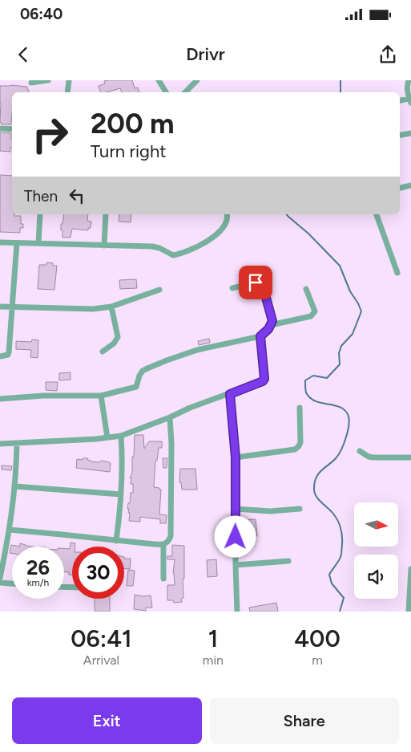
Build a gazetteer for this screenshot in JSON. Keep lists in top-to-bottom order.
{
  "north": "right",
  "page": {
    "status": "06:40",
    "header": "Drivr",
    "turn": ["200 m", "Turn right"],
    "then": "Then",
    "speed": "26 km/h",
    "limit": "30",
    "eta": [
      "06:41",
      "Arrival",
      "1",
      "min",
      "400",
      "m"
    ],
    "buttons": ["Exit", "Share"]
  }
}
